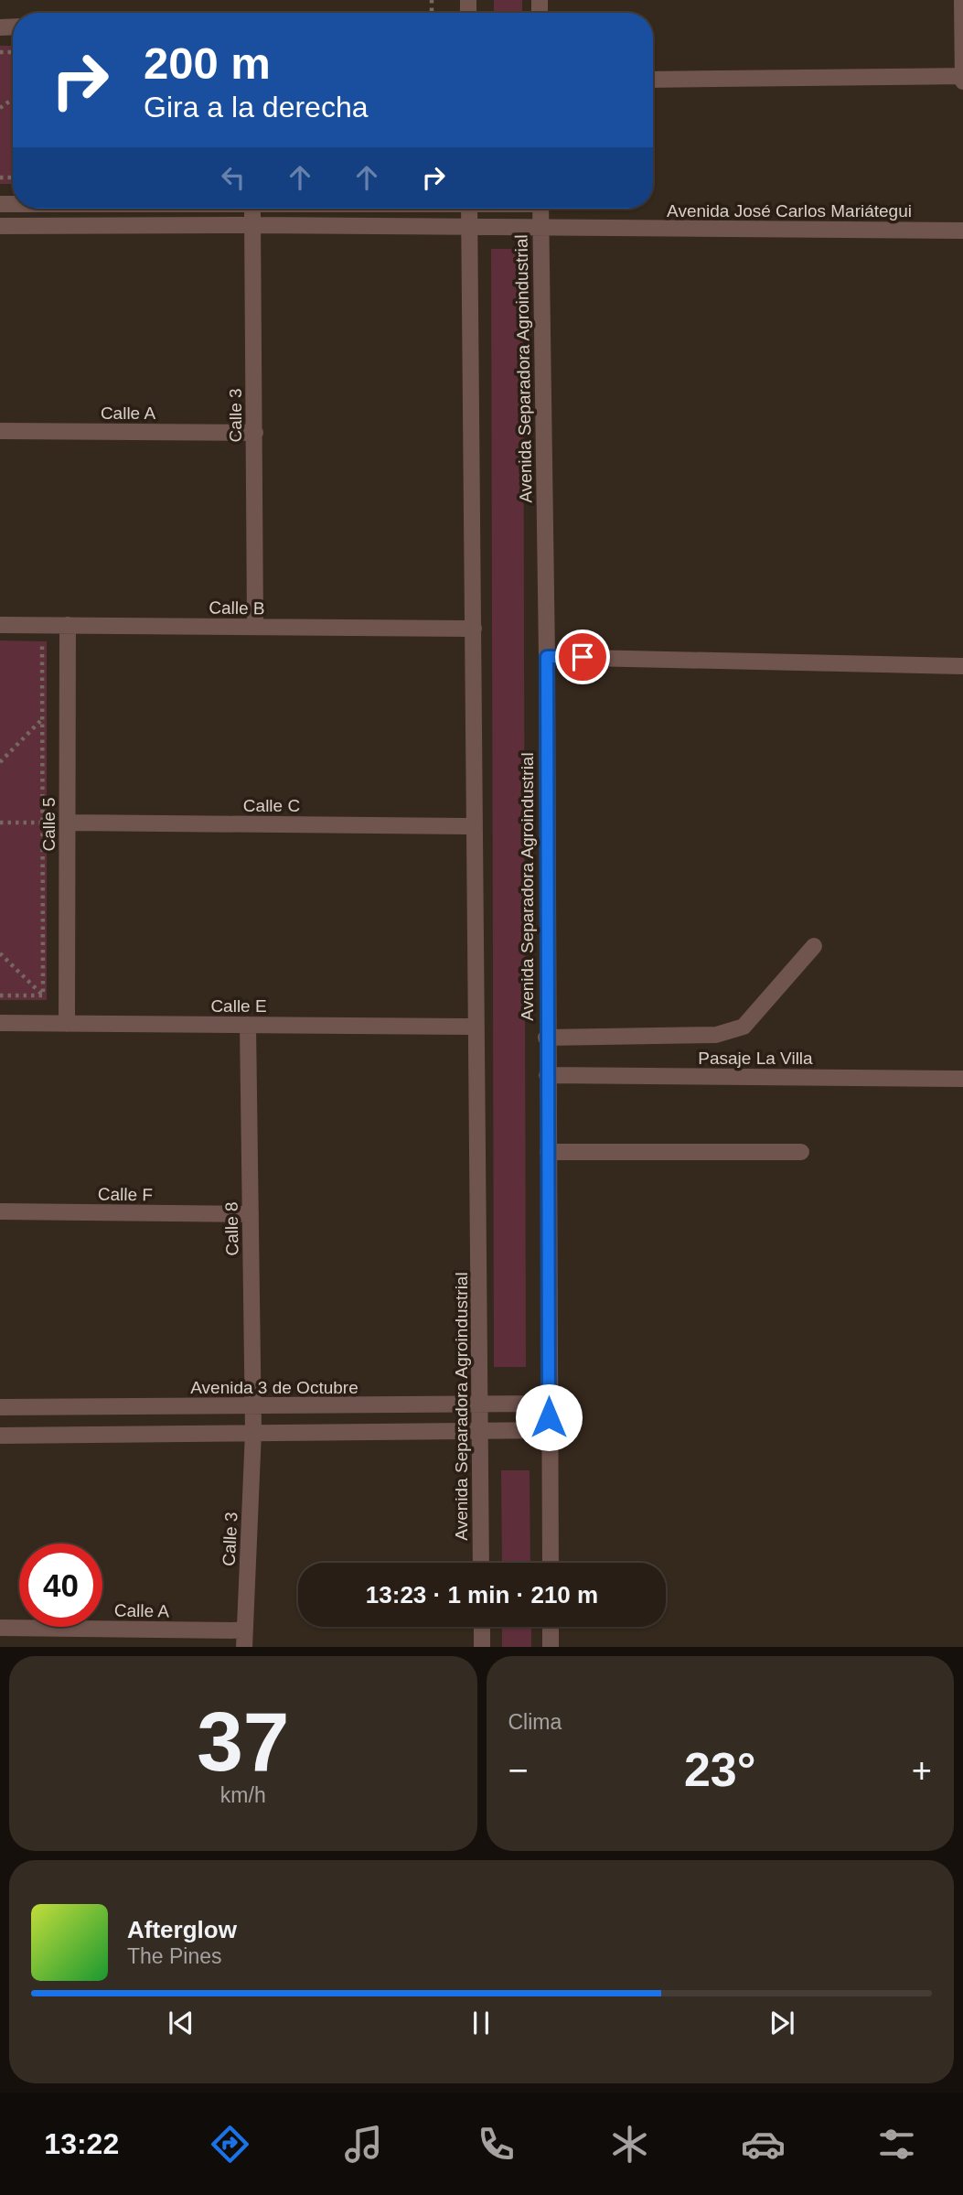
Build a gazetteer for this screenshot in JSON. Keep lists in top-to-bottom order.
{
  "streets": {
    "street": [
      "Avenida José Carlos Mariátegui",
      "Avenida Separadora Agroindustrial",
      "Calle A",
      "Calle 3",
      "Calle B",
      "Calle C",
      "Calle 5",
      "Calle E",
      "Pasaje La Villa",
      "Calle F",
      "Calle 8",
      "Avenida 3 de Octubre"
    ]
  },
  "crossings": [
    ["Avenida José Carlos Mariátegui", "Avenida Separadora Agroindustrial"],
    ["Avenida José Carlos Mariátegui", "Calle 3"],
    ["Avenida Separadora Agroindustrial", "Calle B"],
    ["Avenida Separadora Agroindustrial", "Calle C"],
    ["Avenida Separadora Agroindustrial", "Calle E"],
    ["Avenida Separadora Agroindustrial", "Pasaje La Villa"],
    ["Avenida Separadora Agroindustrial", "Avenida 3 de Octubre"],
    ["Calle A", "Calle 3"],
    ["Calle 3", "Calle B"],
    ["Calle 3", "Calle 8"],
    ["Calle B", "Calle 5"],
    ["Calle C", "Calle 5"],
    ["Calle 5", "Calle E"],
    ["Calle E", "Calle 8"],
    ["Calle F", "Calle 8"],
    ["Calle 8", "Avenida 3 de Octubre"]
  ],
  "page": {
    "turn": ["200 m", "Gira a la derecha"],
    "limit": "40",
    "trip": "13:23 · 1 min · 210 m",
    "tile": [
      ["37", "km/h"],
      "Clima"
    ],
    "heat": ["−", "23°", "+"],
    "song": ["Afterglow", "The Pines"],
    "tabs": "13:22"
  }
}
